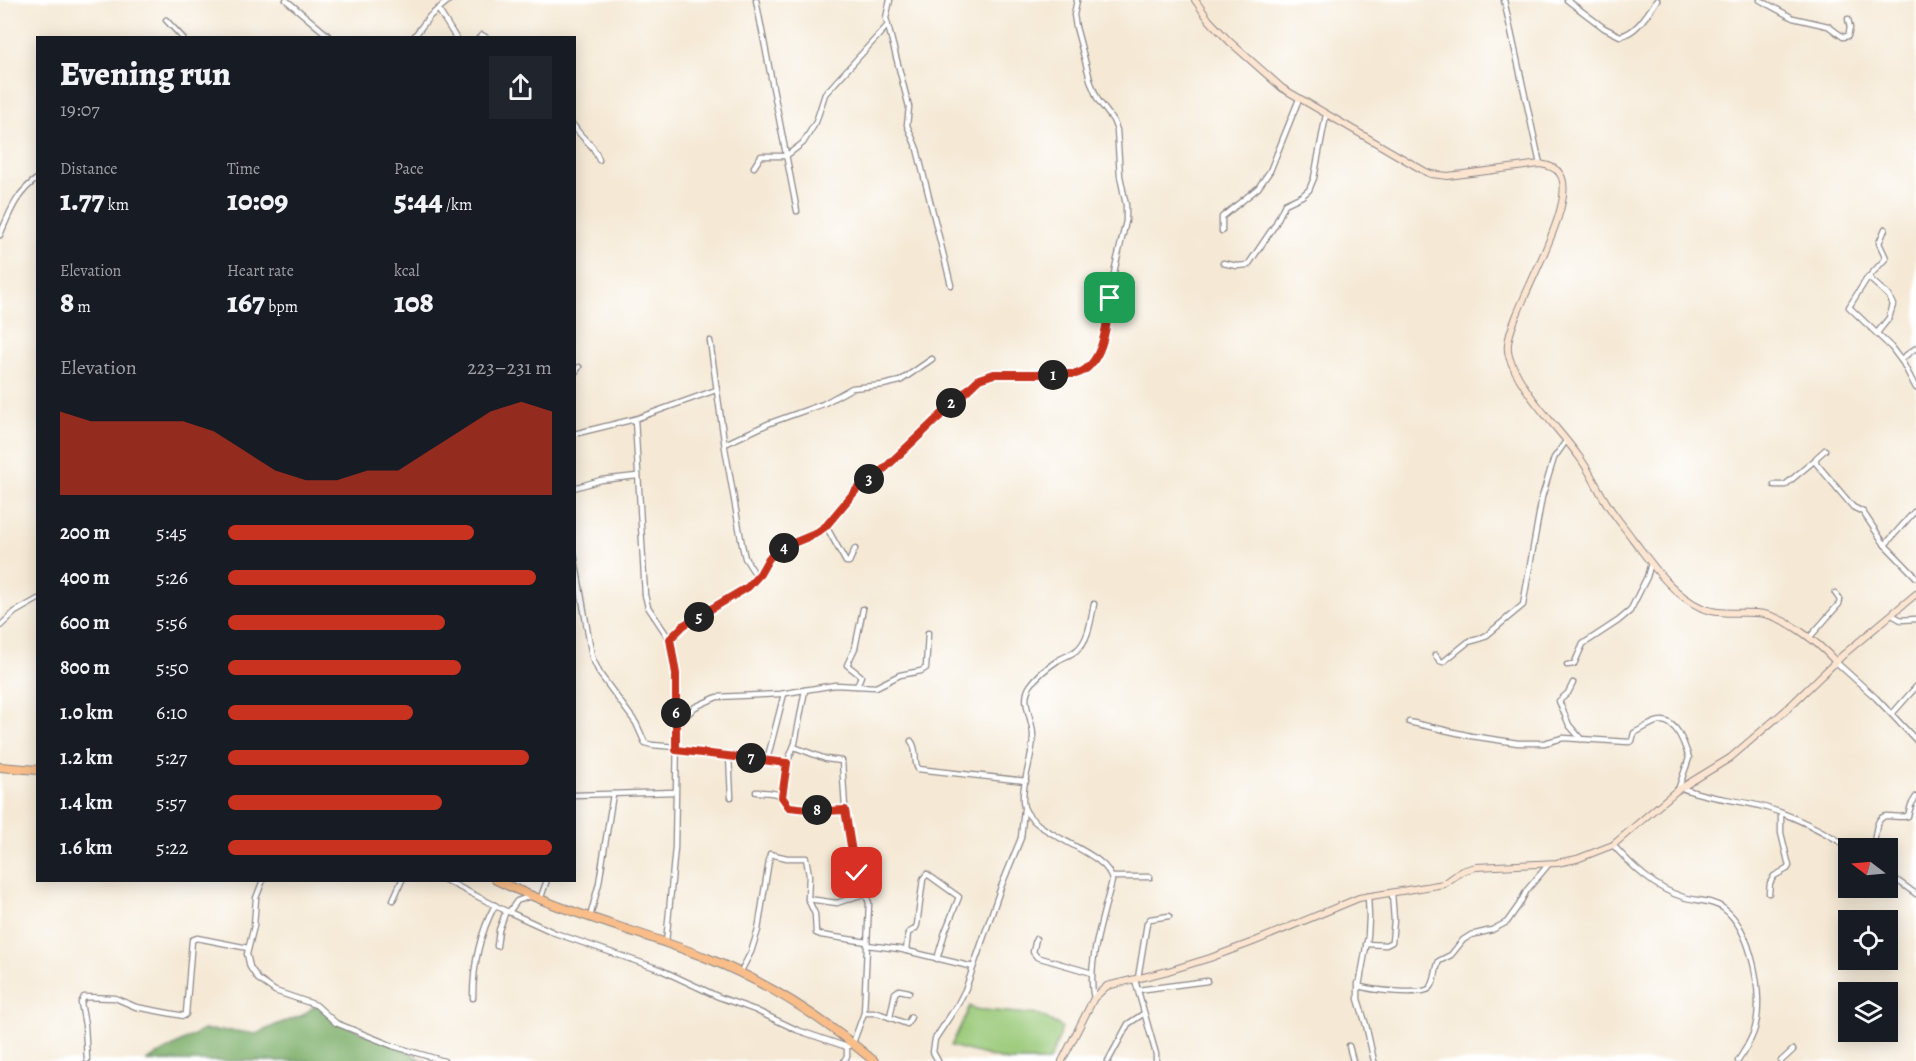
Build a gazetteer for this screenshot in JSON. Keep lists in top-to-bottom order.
{
  "north": "left",
  "page": {
    "heading": ["Evening run", "19:07"],
    "stats": [
      ["Distance", "1.77 km"],
      ["Time", "10:09"],
      ["Pace", "5:44 /km"],
      ["Elevation", "8 m"],
      ["Heart rate", "167 bpm"],
      ["kcal", "108"]
    ],
    "chart": ["Elevation", "223–231 m"],
    "pins": [
      "1",
      "2",
      "3",
      "4",
      "5",
      "6",
      "7",
      "8"
    ],
    "list": [
      {
        "name": "200 m",
        "note": "5:45"
      },
      {
        "name": "400 m",
        "note": "5:26"
      },
      {
        "name": "600 m",
        "note": "5:56"
      },
      {
        "name": "800 m",
        "note": "5:50"
      },
      {
        "name": "1.0 km",
        "note": "6:10"
      },
      {
        "name": "1.2 km",
        "note": "5:27"
      },
      {
        "name": "1.4 km",
        "note": "5:57"
      },
      {
        "name": "1.6 km",
        "note": "5:22"
      }
    ]
  }
}
